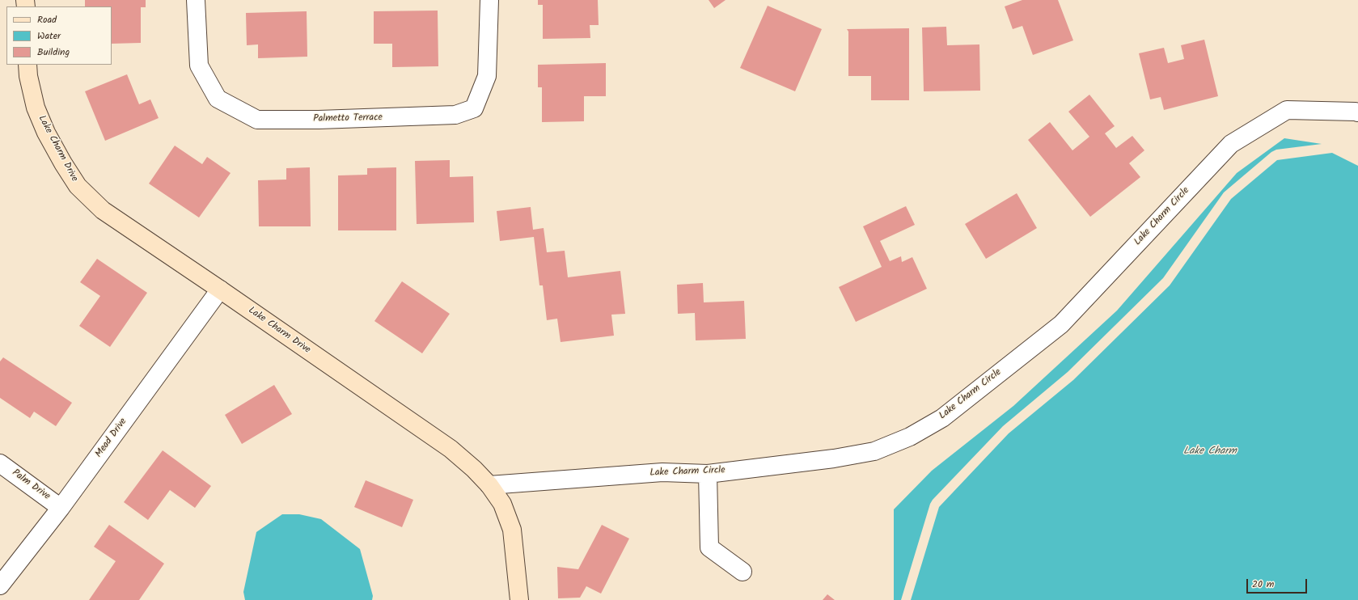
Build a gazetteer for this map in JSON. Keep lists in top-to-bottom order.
{
  "streets": {
    "street": [
      "Palmetto Terrace",
      "Lake Charm Drive",
      "Lake Charm Circle",
      "Mead Drive",
      "Palm Drive"
    ]
  },
  "crossings": [
    ["Lake Charm Drive", "Lake Charm Circle"],
    ["Lake Charm Drive", "Mead Drive"],
    ["Mead Drive", "Palm Drive"]
  ],
  "water": ["Lake Charm"],
  "legend": ["Road", "Water", "Building"],
  "scale_bar": "20 m"
}
